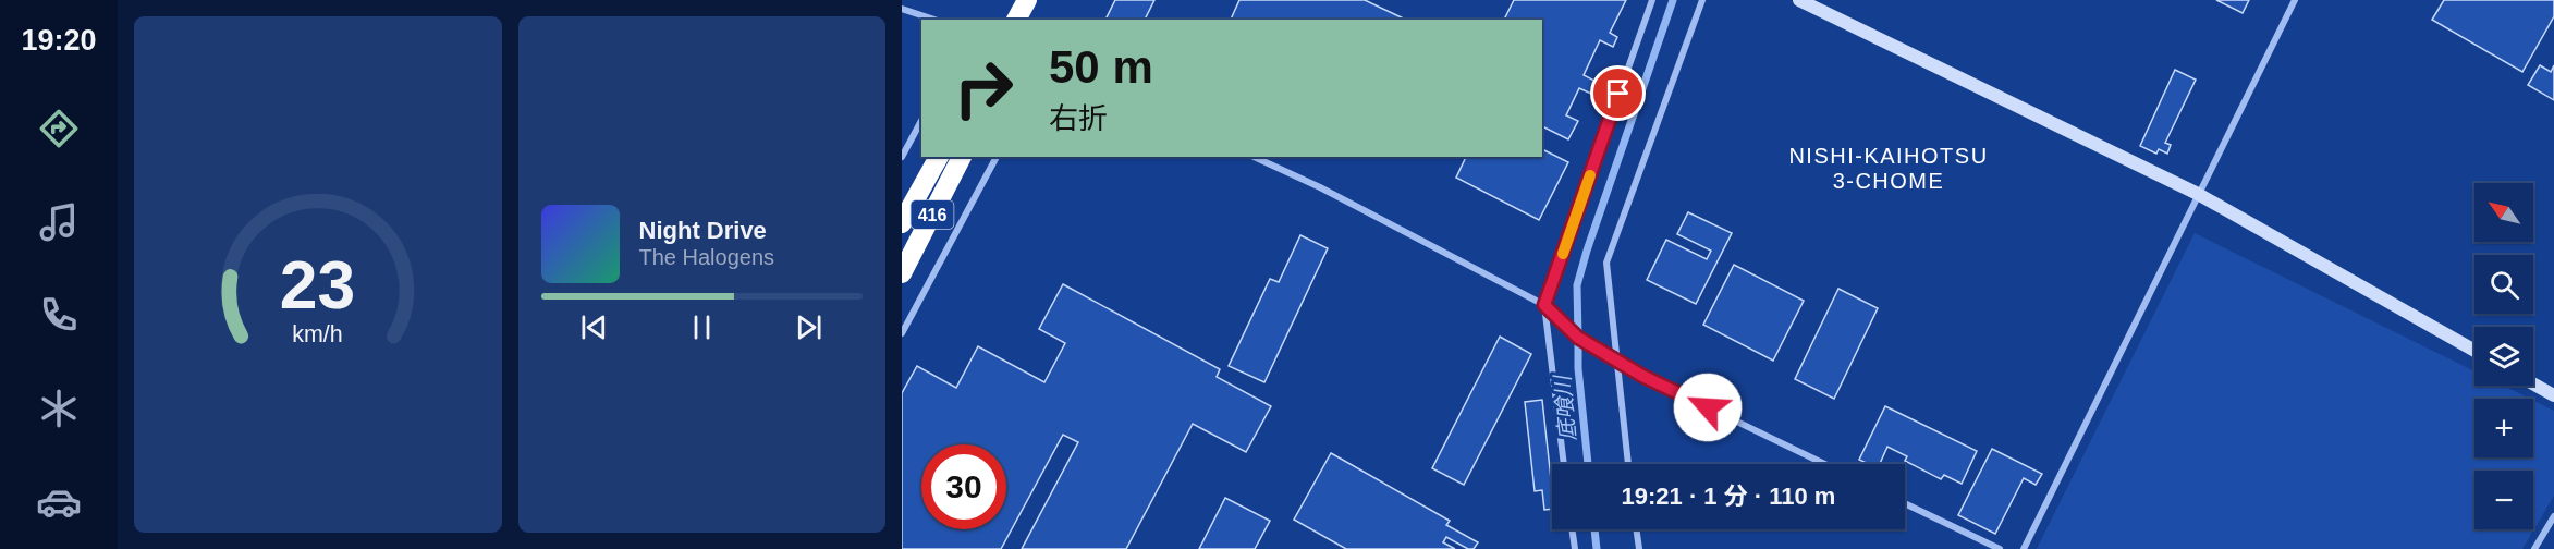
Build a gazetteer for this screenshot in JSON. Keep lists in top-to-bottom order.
{
  "streets": {
    "highway": ["416"]
  },
  "districts": ["NISHI-KAIHOTSU 3-CHOME"],
  "water": ["底喰川"],
  "north": "top left",
  "page": {
    "tabs": "19:20",
    "turn": ["50 m", "右折"],
    "map_buttons": ["+", "−"],
    "song": ["Night Drive", "The Halogens"],
    "limit": "30",
    "trip": "19:21 · 1 分 · 110 m",
    "gauge": ["23", "km/h"]
  }
}
